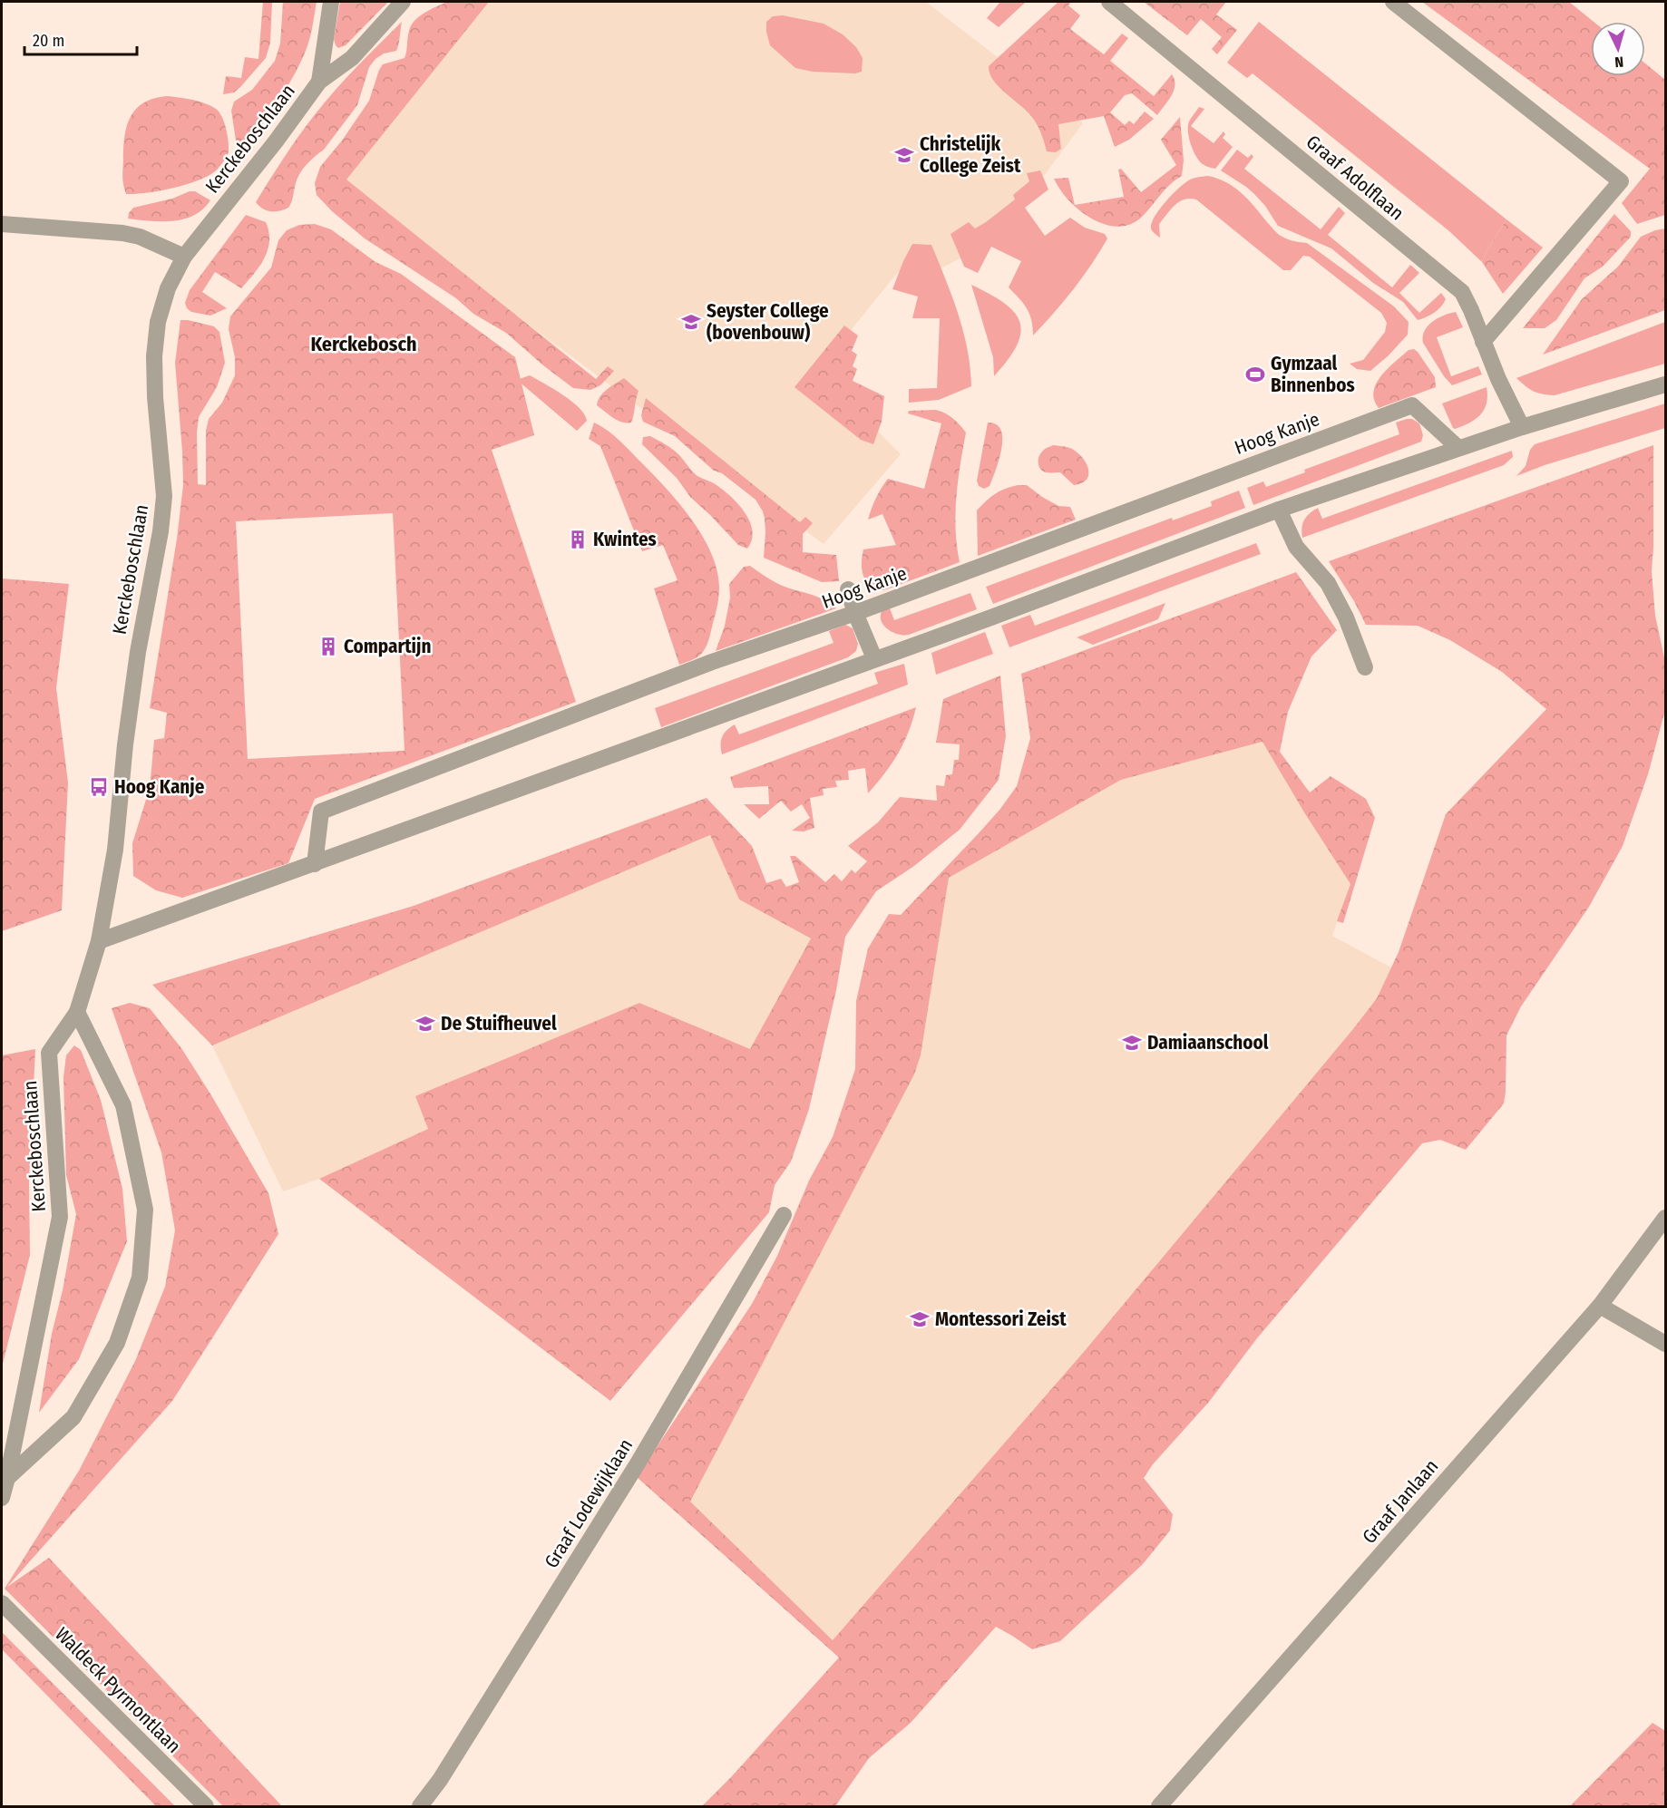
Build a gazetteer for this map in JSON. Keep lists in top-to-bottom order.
{
  "streets": {
    "street": [
      "Kerckeboschlaan",
      "Graaf Adolflaan",
      "Hoog Kanje",
      "Graaf Janlaan",
      "Graaf Lodewijklaan",
      "Waldeck Pyrmontlaan"
    ]
  },
  "districts": ["Kerckebosch"],
  "places": {
    "school or university": [
      "Christelijk College Zeist",
      "Seyster College (bovenbouw)",
      "De Stuifheuvel",
      "Damiaanschool",
      "Montessori Zeist"
    ],
    "sports": ["Gymzaal Binnenbos"],
    "building": ["Kwintes", "Compartijn"],
    "bus stop": ["Hoog Kanje"]
  },
  "scale_bar": "20 m",
  "north": "bottom"
}
